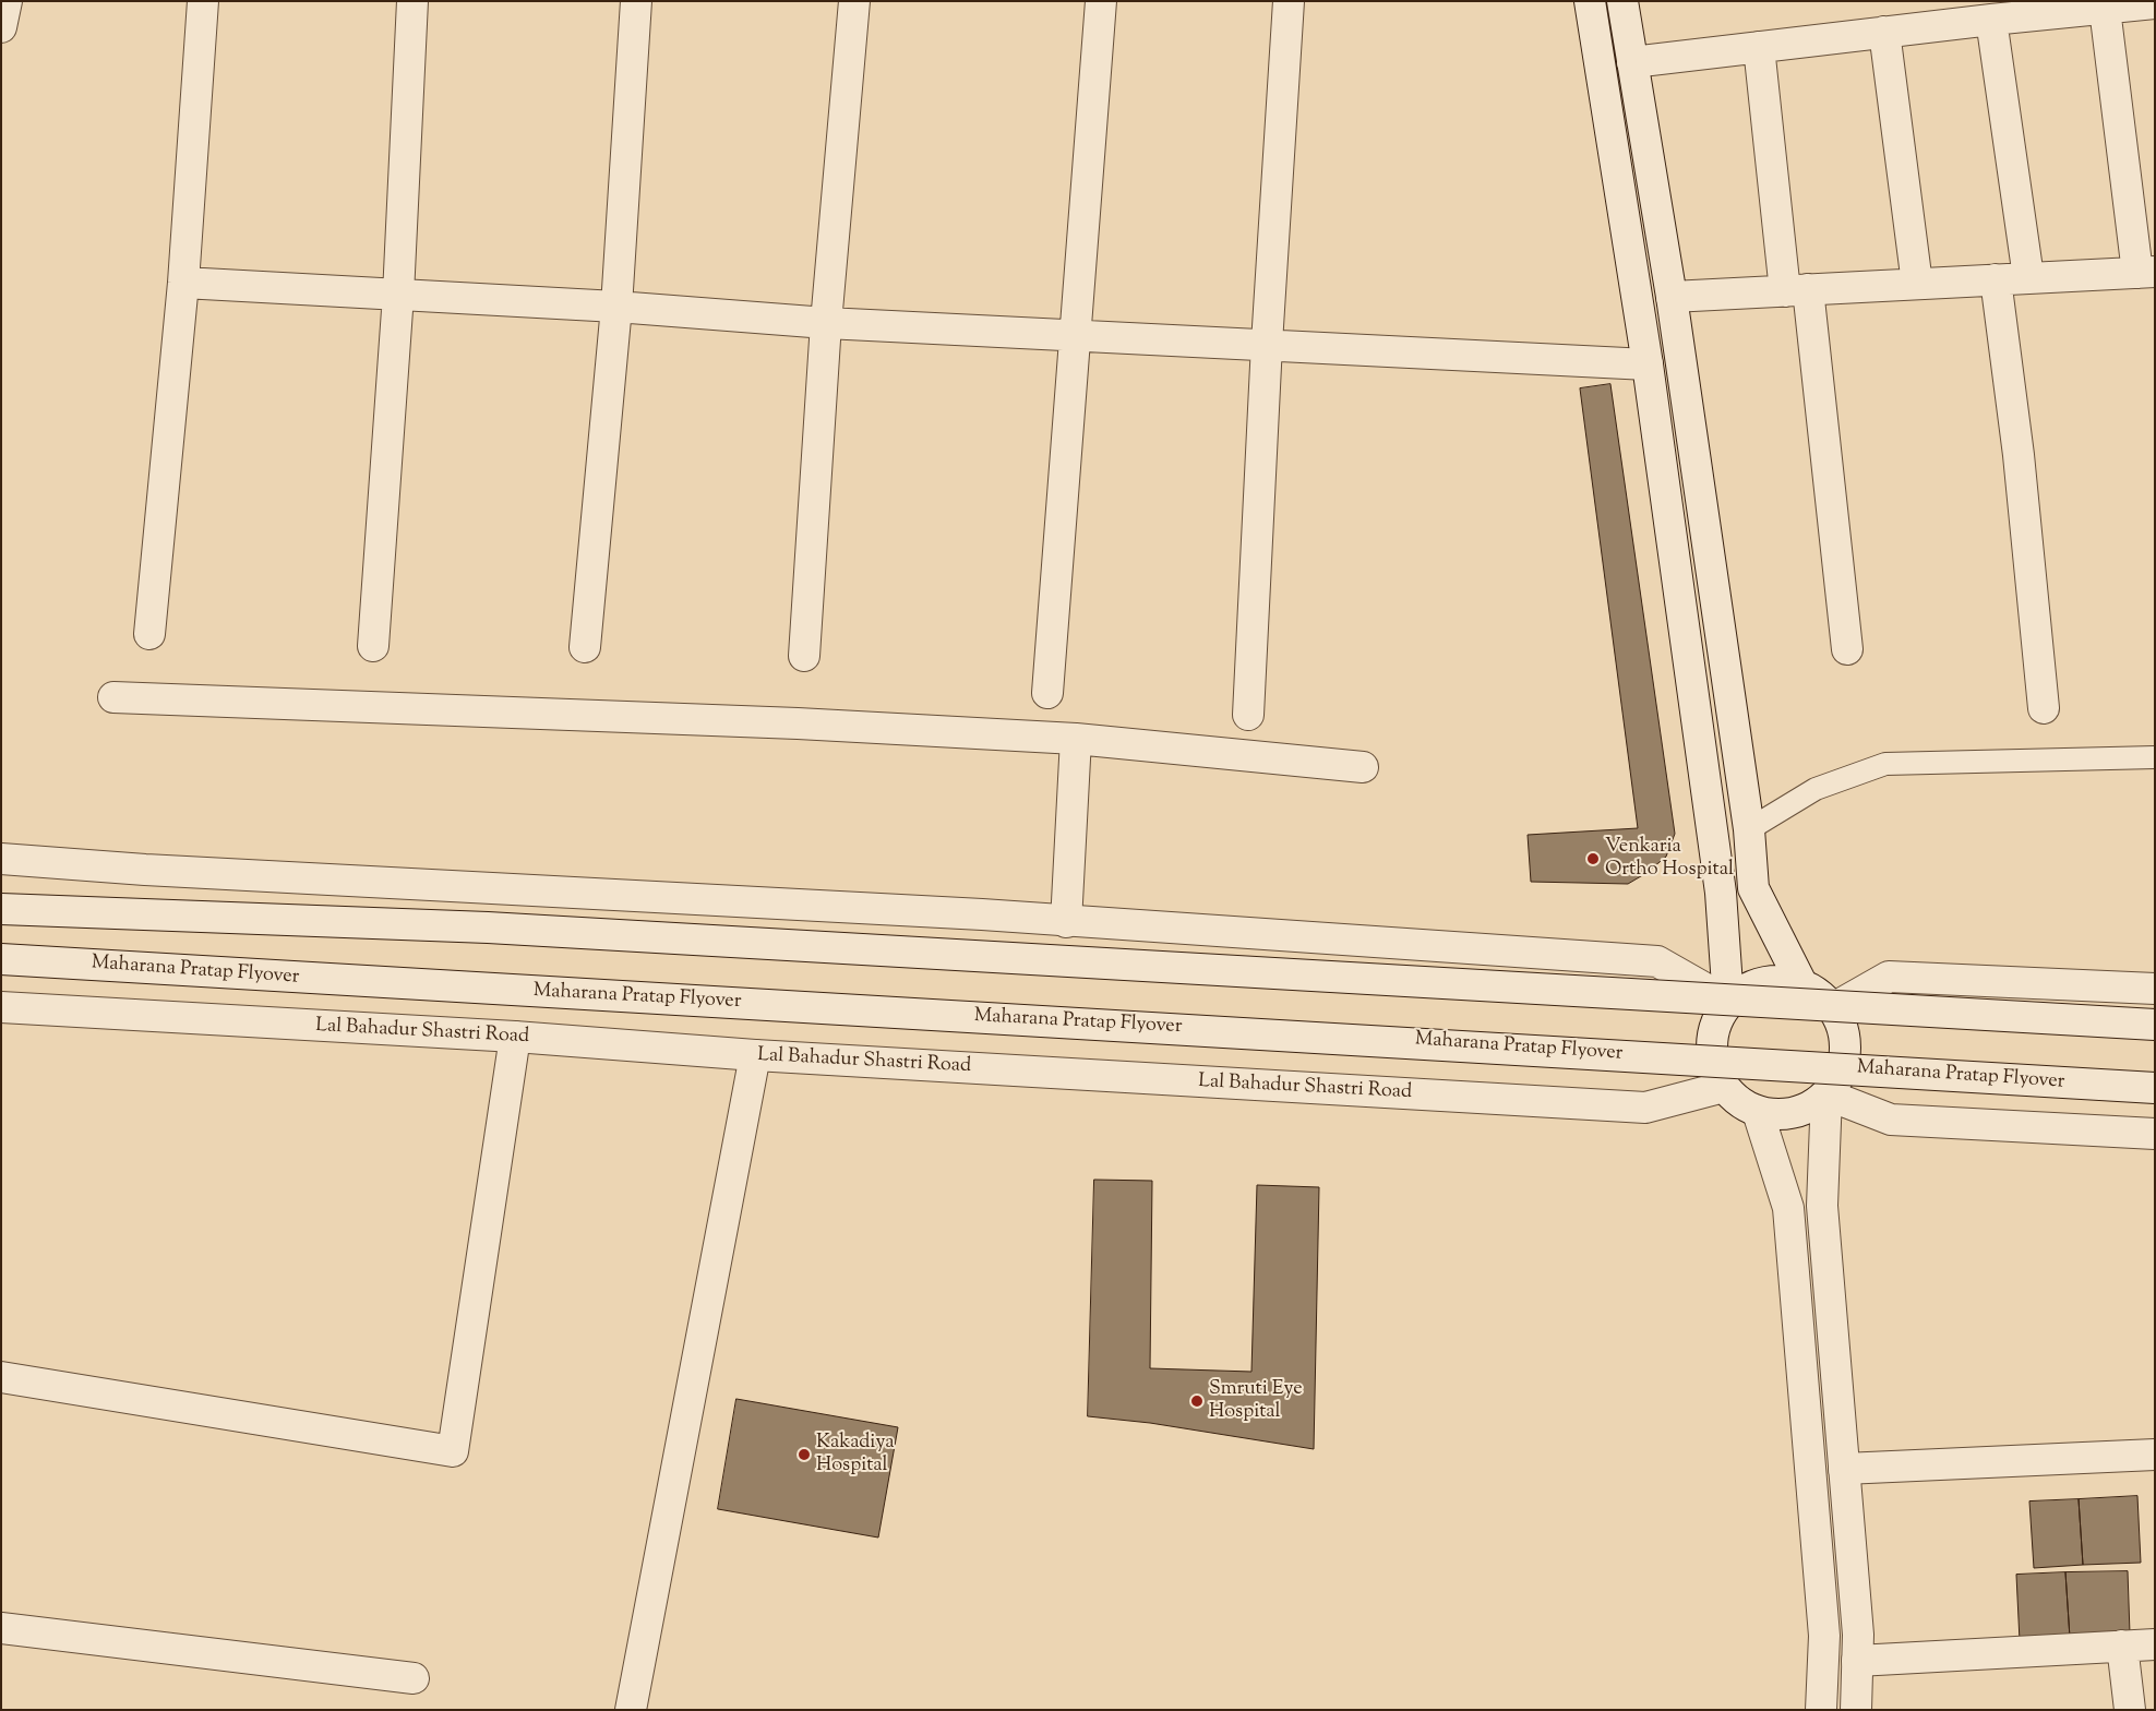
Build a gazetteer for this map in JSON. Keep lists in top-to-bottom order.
{
  "streets": {
    "street": ["Maharana Pratap Flyover", "Lal Bahadur Shastri Road"]
  },
  "places": ["Venkaria Ortho Hospital", "Smruti Eye Hospital", "Kakadiya Hospital"]
}
